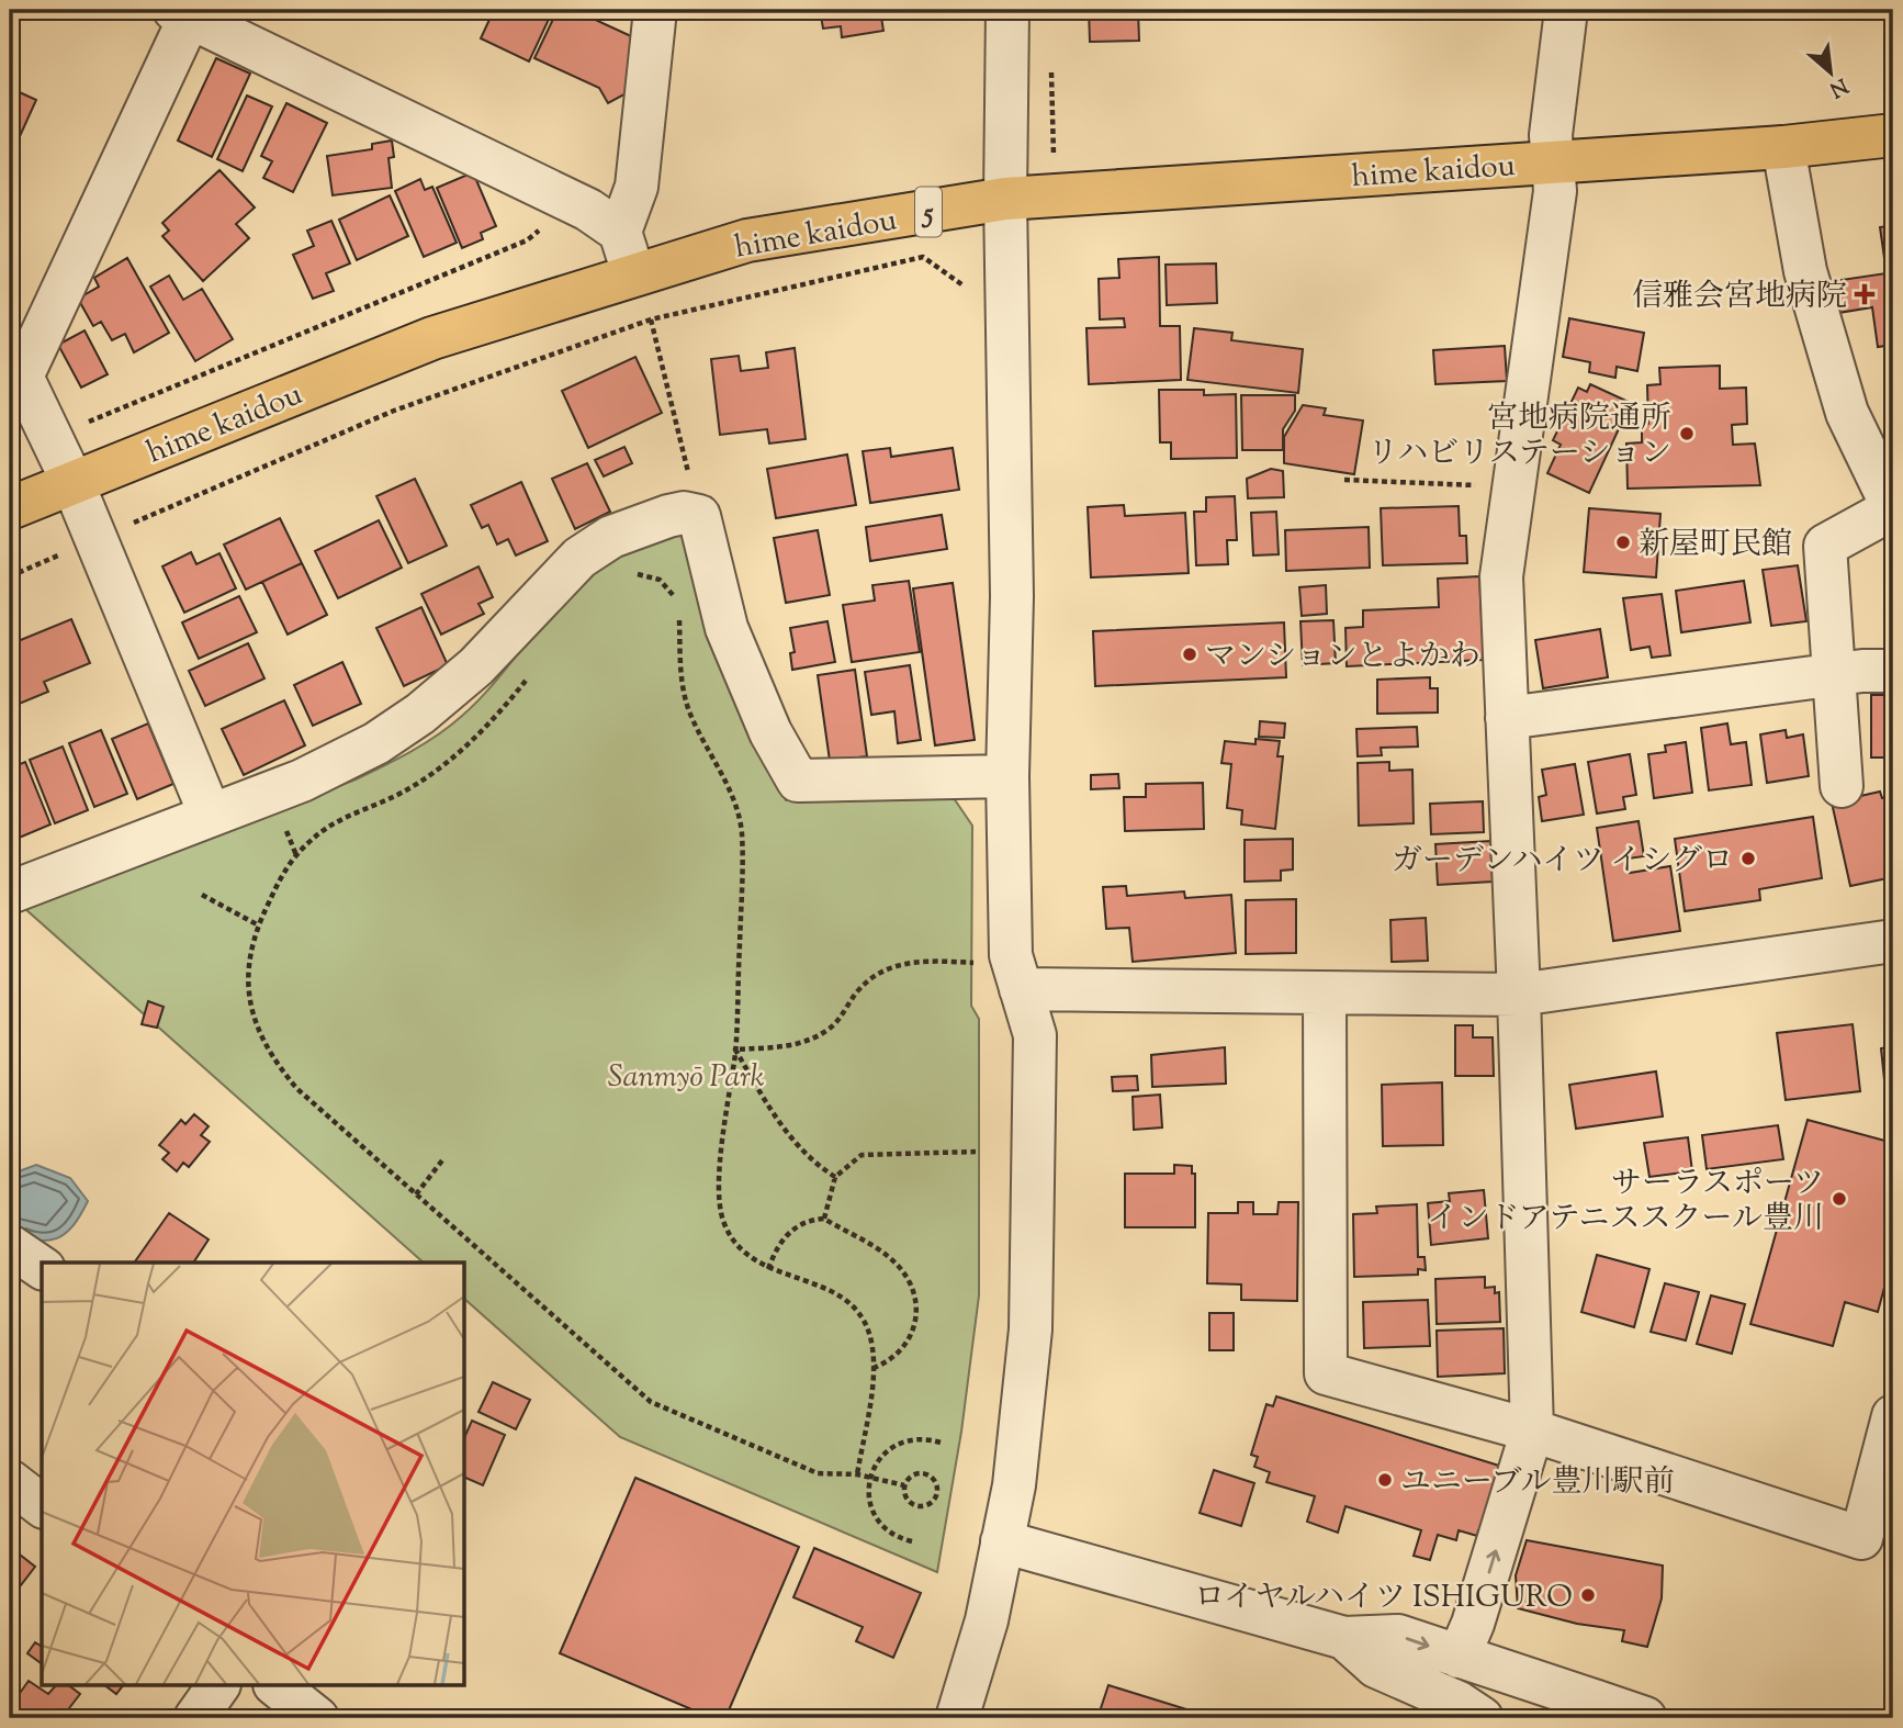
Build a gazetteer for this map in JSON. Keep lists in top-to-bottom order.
{
  "streets": {
    "main road": ["hime kaidou", "5"]
  },
  "parks": ["Sanmyō Park"],
  "places": {
    "health": ["信雅会宮地病院"],
    "other": [
      "宮地病院通所 リハビリステーション",
      "新屋町民館",
      "マンションとよかわ",
      "ガーデンハイツ イシグロ",
      "サーラスポーツ インドアテニススクール豊川",
      "ユニーブル豊川駅前",
      "ロイヤルハイツ ISHIGURO"
    ]
  },
  "north": "bottom right"
}
